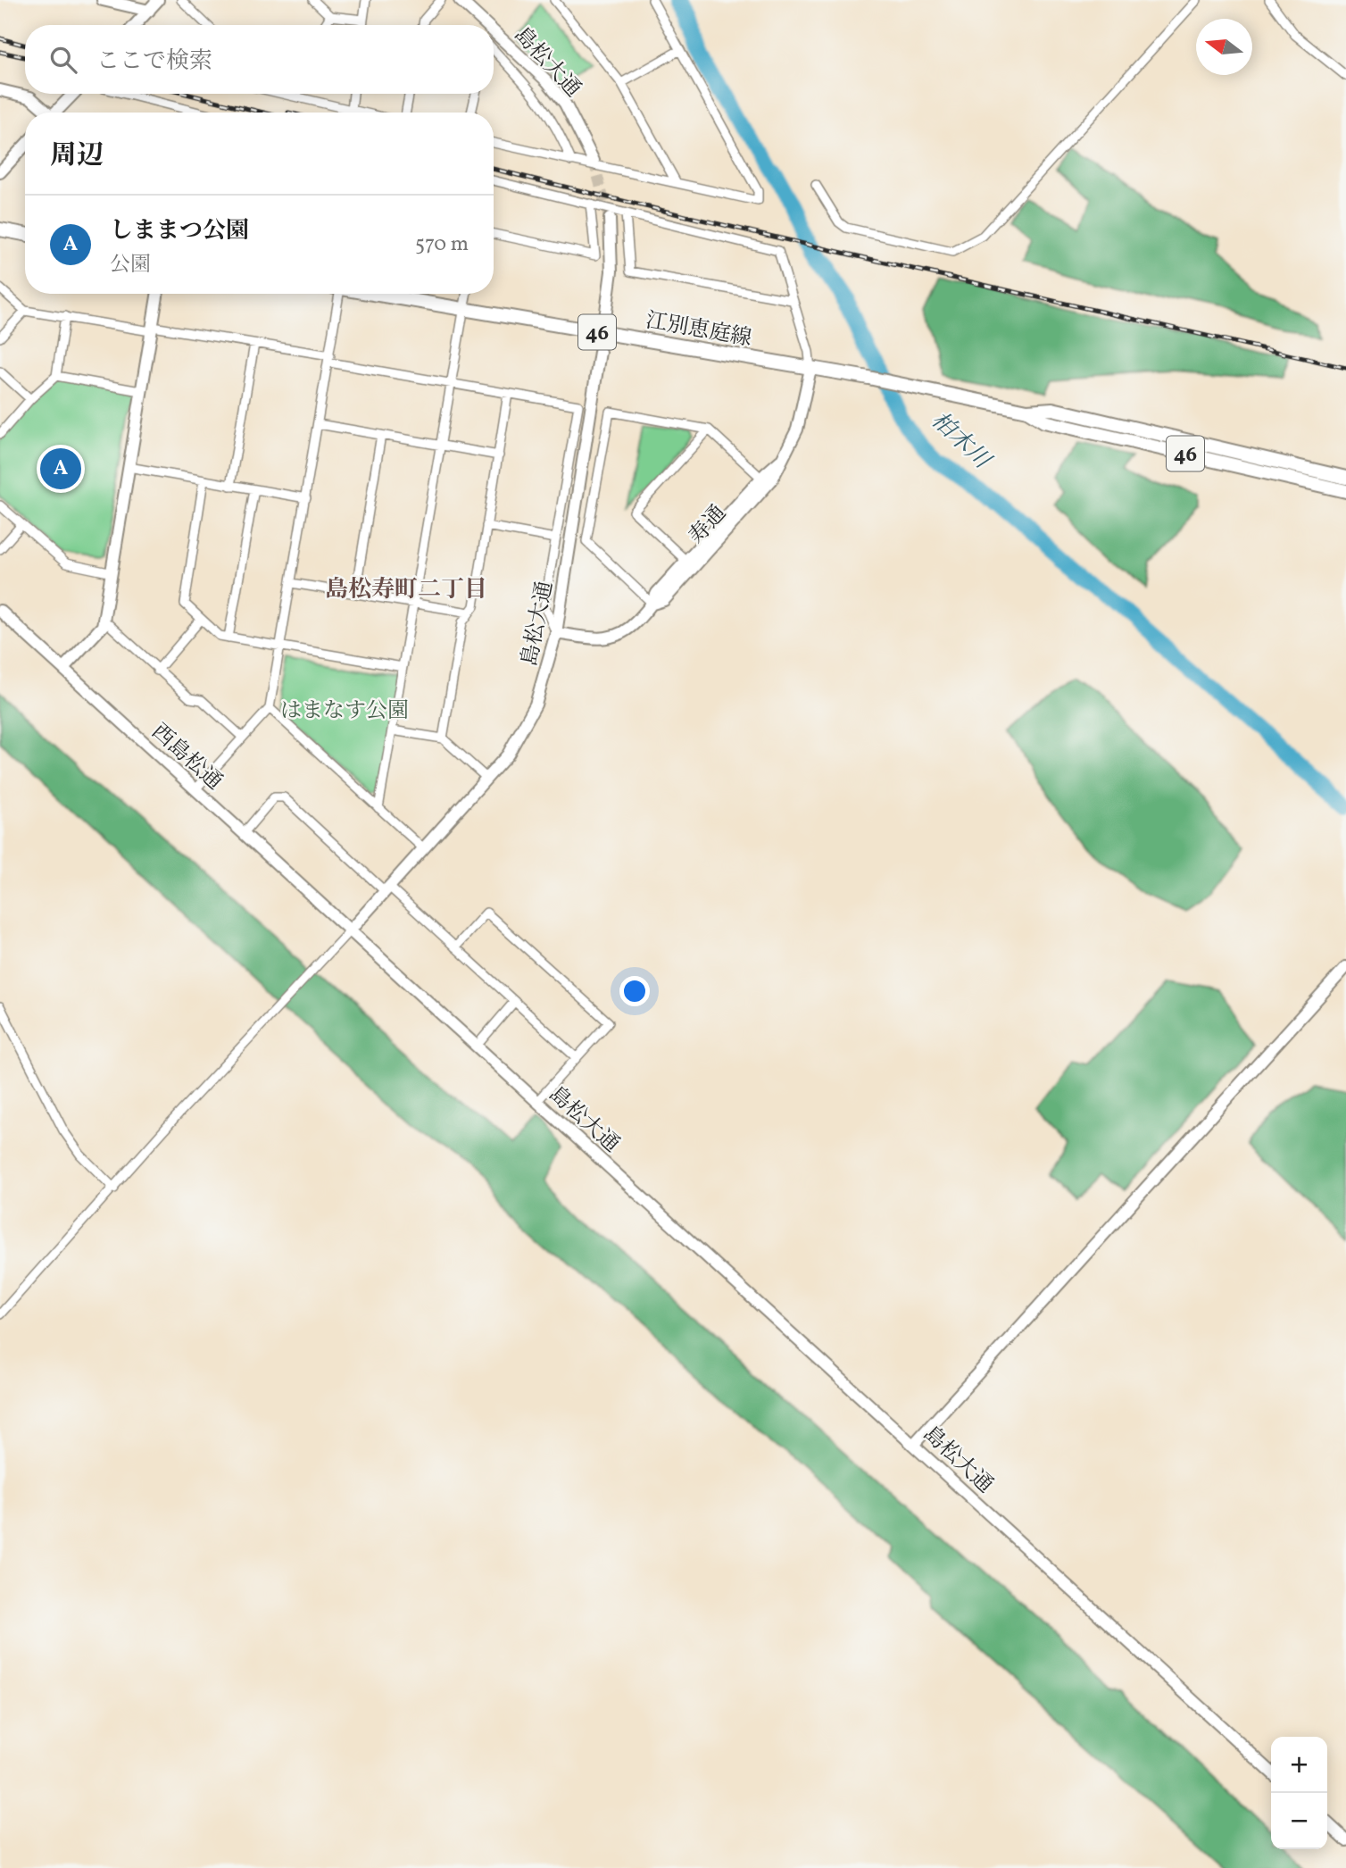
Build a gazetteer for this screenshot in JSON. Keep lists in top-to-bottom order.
{
  "streets": {
    "main road": ["江別恵庭線", "46"],
    "street": ["島松大通", "寿通", "西島松通"]
  },
  "crossings": [
    ["島松大通", "寿通"],
    ["島松大通", "西島松通"],
    ["江別恵庭線", "寿通"]
  ],
  "districts": ["島松寿町二丁目"],
  "water": ["柏木川"],
  "parks": ["はまなす公園"],
  "north": "left",
  "page": {
    "search": "ここで検索",
    "heading": "周辺",
    "list": [
      {
        "mark": "A",
        "name": "しままつ公園",
        "note": "公園",
        "value": "570 m"
      }
    ],
    "pins": "A",
    "map_buttons": ["+", "−"]
  }
}
